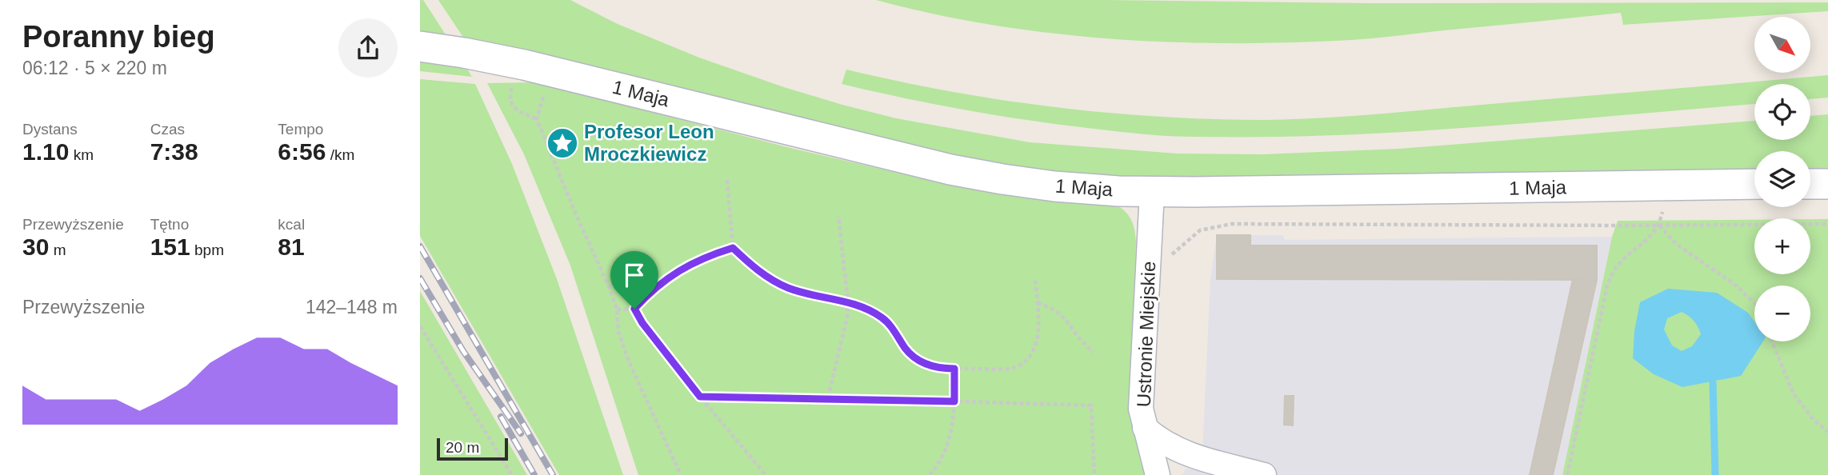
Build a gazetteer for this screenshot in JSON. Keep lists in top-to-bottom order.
{
  "streets": {
    "street": ["1 Maja", "Ustronie Miejskie"]
  },
  "crossings": [
    ["1 Maja", "Ustronie Miejskie"]
  ],
  "places": {
    "place": ["Profesor Leon Mroczkiewicz"]
  },
  "scale_bar": "20 m",
  "north": "bottom right",
  "page": {
    "heading": ["Poranny bieg", "06:12 · 5 × 220 m"],
    "map_buttons": ["+", "−"],
    "stats": [
      ["Dystans", "1.10 km"],
      ["Czas", "7:38"],
      ["Tempo", "6:56 /km"],
      ["Przewyższenie", "30 m"],
      ["Tętno", "151 bpm"],
      ["kcal", "81"]
    ],
    "chart": ["Przewyższenie", "142–148 m"],
    "scale": "20 m"
  }
}
